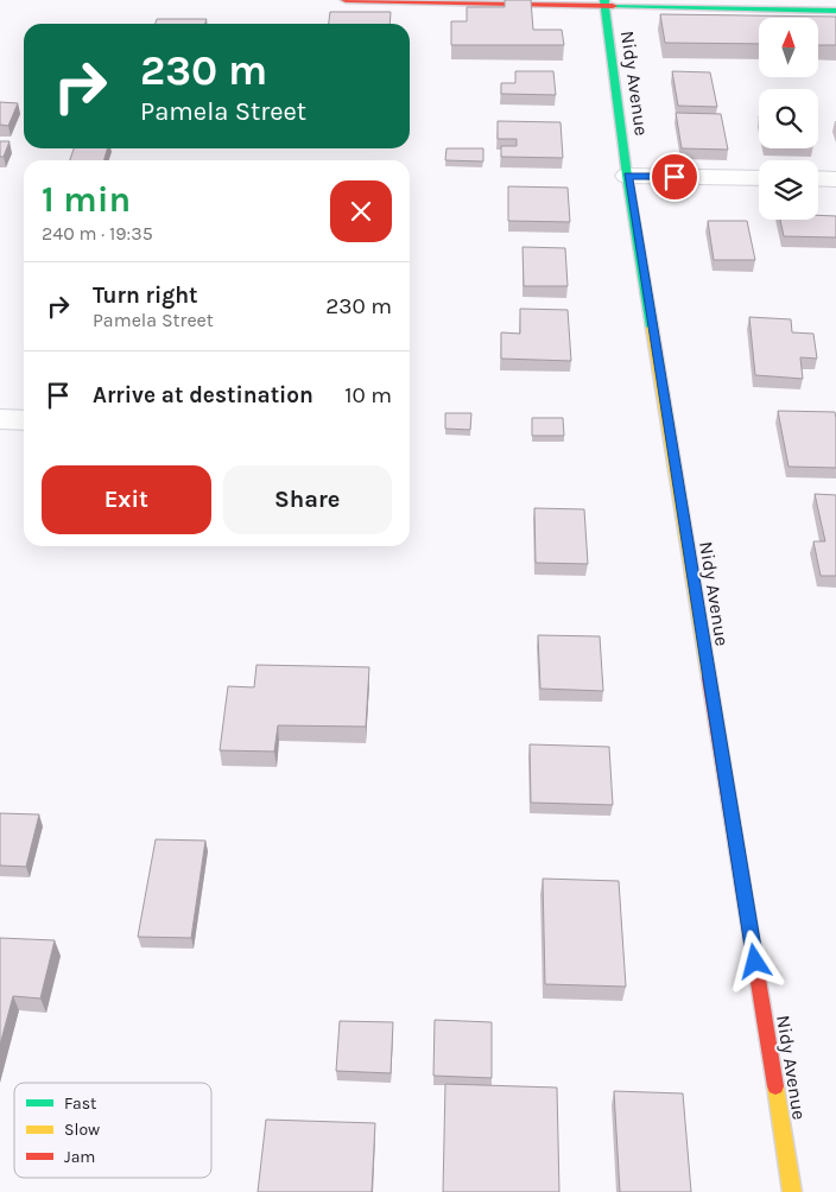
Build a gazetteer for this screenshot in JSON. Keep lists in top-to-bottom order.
{
  "streets": {
    "street": ["Nidy Avenue"]
  },
  "legend": ["Fast", "Slow", "Jam"],
  "north": "top",
  "page": {
    "turn": ["230 m", "Pamela Street"],
    "heading": ["1 min", "240 m · 19:35"],
    "list": [
      {
        "name": "Turn right",
        "note": "Pamela Street",
        "value": "230 m"
      },
      {
        "name": "Arrive at destination",
        "value": "10 m"
      }
    ],
    "buttons": ["Exit", "Share"]
  }
}
